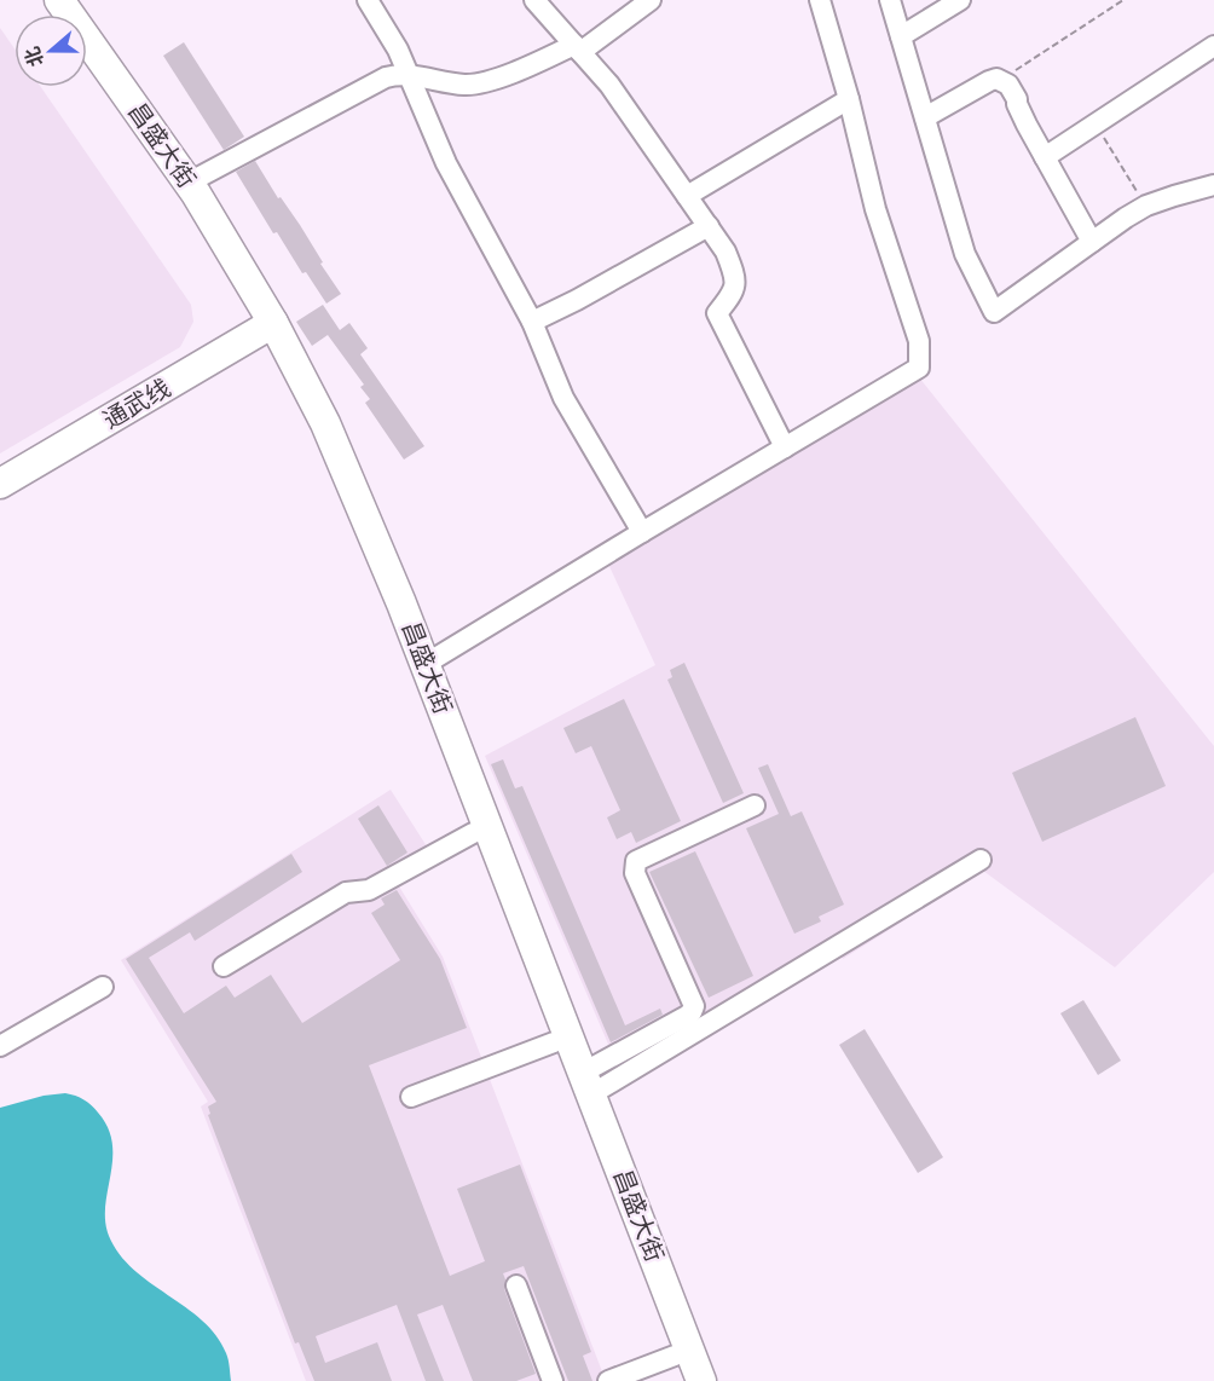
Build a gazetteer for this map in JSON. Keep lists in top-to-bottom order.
{
  "streets": {
    "highway": ["昌盛大街", "通武线"]
  },
  "crossings": [
    ["昌盛大街", "通武线"]
  ],
  "north": "left"
}
